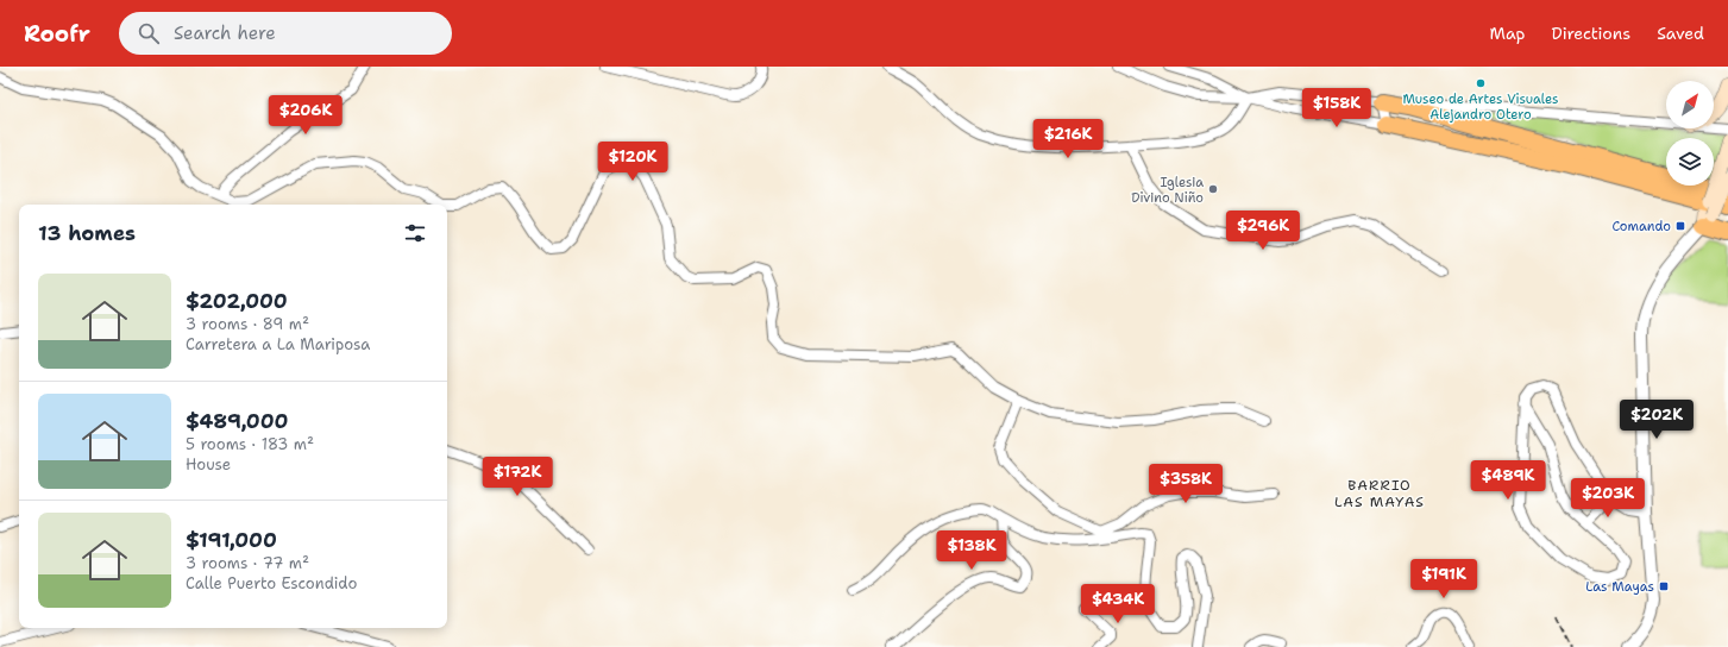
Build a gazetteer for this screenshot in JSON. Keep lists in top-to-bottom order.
{
  "districts": ["BARRIO LAS MAYAS"],
  "places": {
    "other": ["Museo de Artes Visuales Alejandro Otero", "Iglesia Divino Niño"],
    "transit": ["Comando", "Las Mayas"]
  },
  "north": "top right",
  "page": {
    "header": "Roofr",
    "search": "Search here",
    "nav": ["Map", "Directions", "Saved"],
    "price": [
      "$158K",
      "$206K",
      "$216K",
      "$120K",
      "$296K",
      "$202K",
      "$172K",
      "$489K",
      "$358K",
      "$203K",
      "$138K",
      "$191K",
      "$434K"
    ],
    "heading": "13 homes",
    "list": [
      {
        "name": "$202,000",
        "note": "3 rooms · 89 m² · Carretera a La Mariposa"
      },
      {
        "name": "$489,000",
        "note": "5 rooms · 183 m² · House"
      },
      {
        "name": "$191,000",
        "note": "3 rooms · 77 m² · Calle Puerto Escondido"
      }
    ]
  }
}
